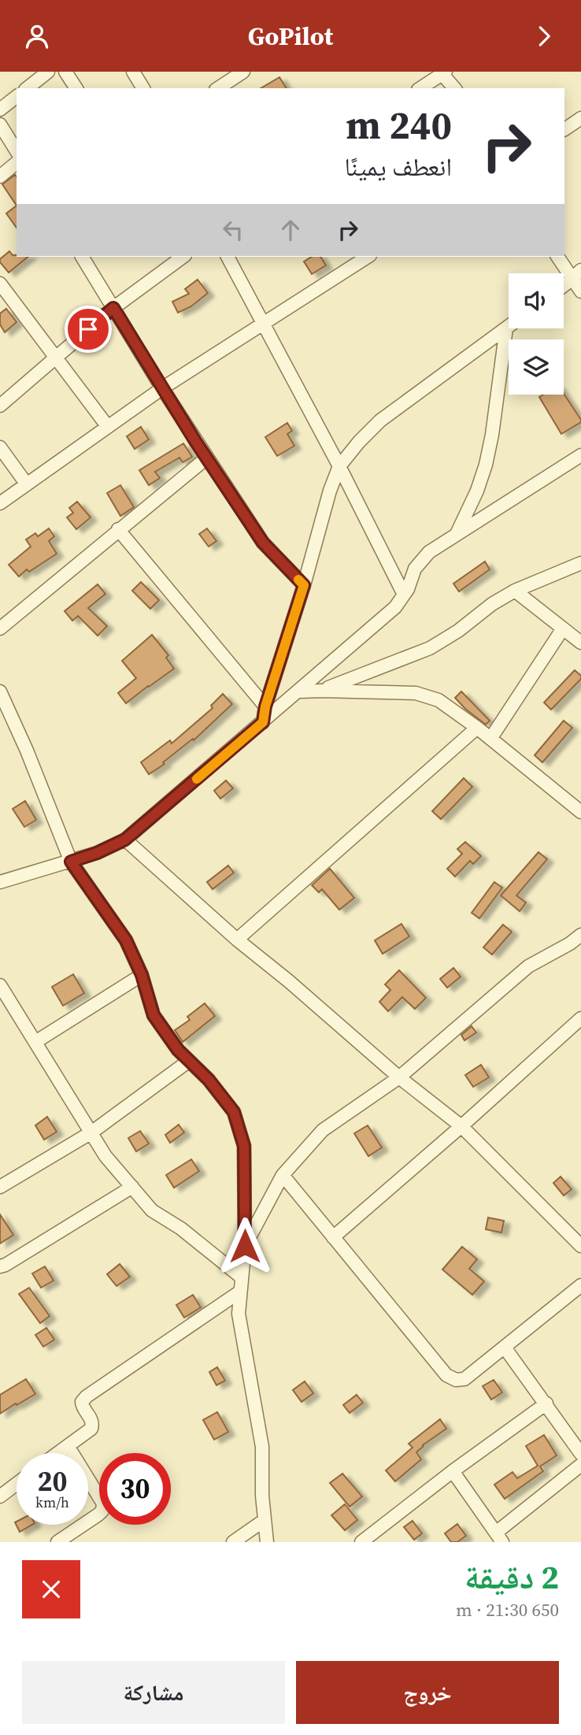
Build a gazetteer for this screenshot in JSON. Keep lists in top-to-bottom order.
{
  "page": {
    "header": "GoPilot",
    "turn": ["240 m", "انعطف يمينًا"],
    "speed": "20 km/h",
    "limit": "30",
    "heading": ["2 دقيقة", "650 m · 21:30"],
    "buttons": ["خروج", "مشاركة"]
  }
}
